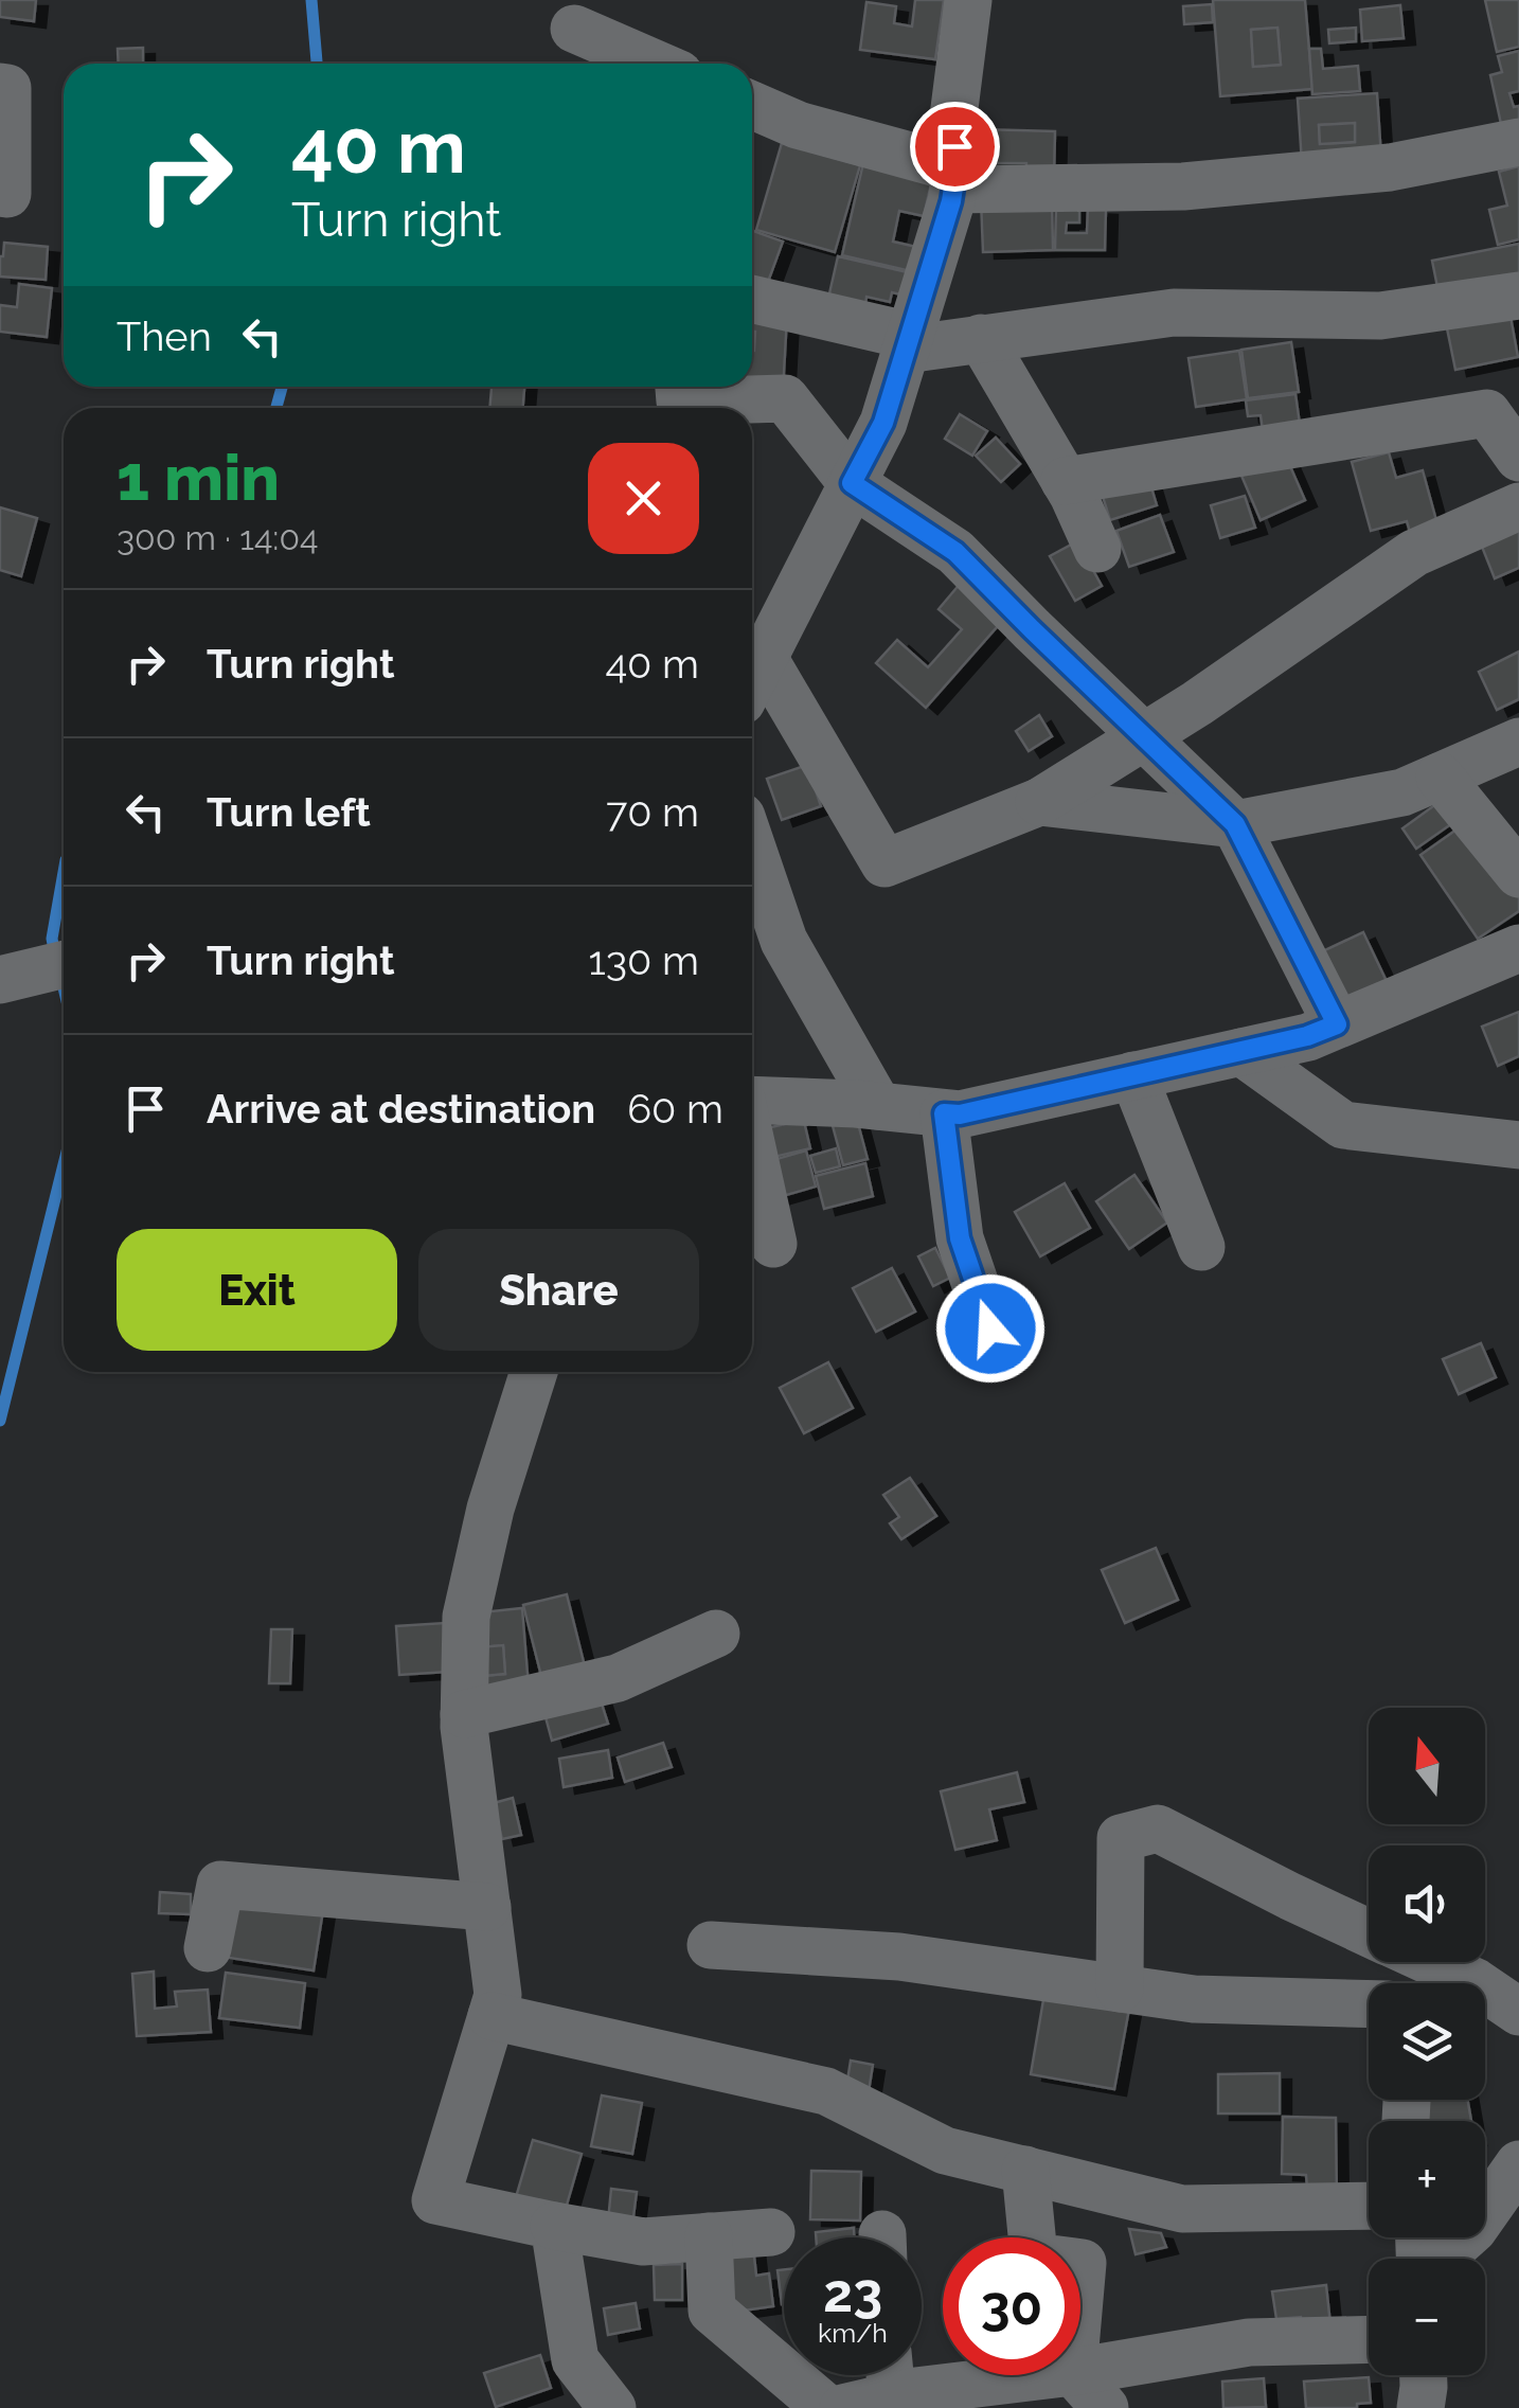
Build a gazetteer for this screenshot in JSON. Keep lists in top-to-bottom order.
{
  "north": "top",
  "page": {
    "turn": ["40 m", "Turn right"],
    "then": "Then",
    "heading": ["1 min", "300 m · 14:04"],
    "list": [
      {
        "name": "Turn right",
        "value": "40 m"
      },
      {
        "name": "Turn left",
        "value": "70 m"
      },
      {
        "name": "Turn right",
        "value": "130 m"
      },
      {
        "name": "Arrive at destination",
        "value": "60 m"
      }
    ],
    "buttons": ["Exit", "Share"],
    "map_buttons": ["+", "−"],
    "speed": "23 km/h",
    "limit": "30"
  }
}
